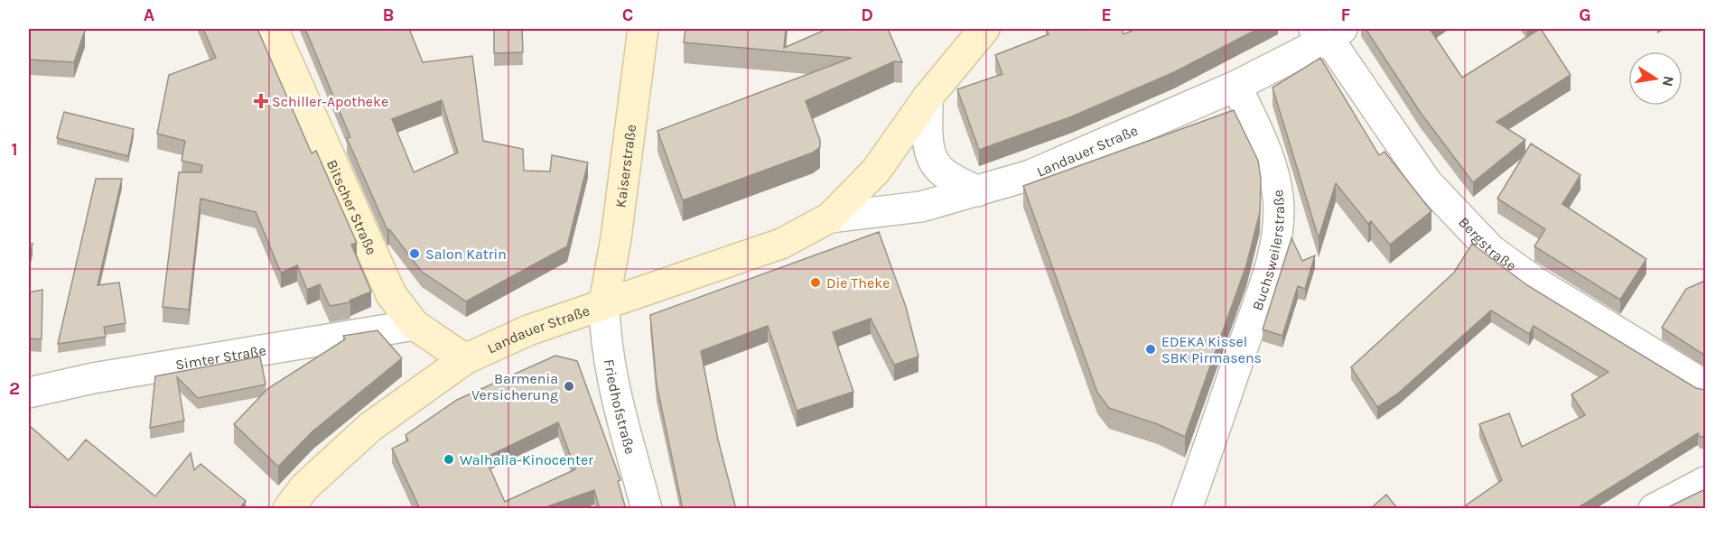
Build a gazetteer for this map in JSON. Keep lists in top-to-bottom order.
{
  "streets": {
    "main road": ["Landauer Straße", "Kaiserstraße", "Bitscher Straße"],
    "street": [
      "Bergstraße",
      "Buchsweilerstraße",
      "Simter Straße",
      "Friedhofstraße"
    ]
  },
  "crossings": [
    ["Landauer Straße", "Kaiserstraße"],
    ["Landauer Straße", "Bitscher Straße"],
    ["Landauer Straße", "Bergstraße"],
    ["Landauer Straße", "Buchsweilerstraße"],
    ["Landauer Straße", "Friedhofstraße"],
    ["Kaiserstraße", "Friedhofstraße"],
    ["Bitscher Straße", "Simter Straße"]
  ],
  "places": {
    "health": ["Schiller-Apotheke"],
    "other": [
      "Salon Katrin",
      "Die Theke",
      "EDEKA Kissel SBK Pirmasens",
      "Barmenia Versicherung",
      "Walhalla-Kinocenter"
    ]
  },
  "north": "right",
  "grid": {
    "columns": [
      "A",
      "B",
      "C",
      "D",
      "E",
      "F",
      "G"
    ],
    "rows": ["1", "2"]
  }
}
